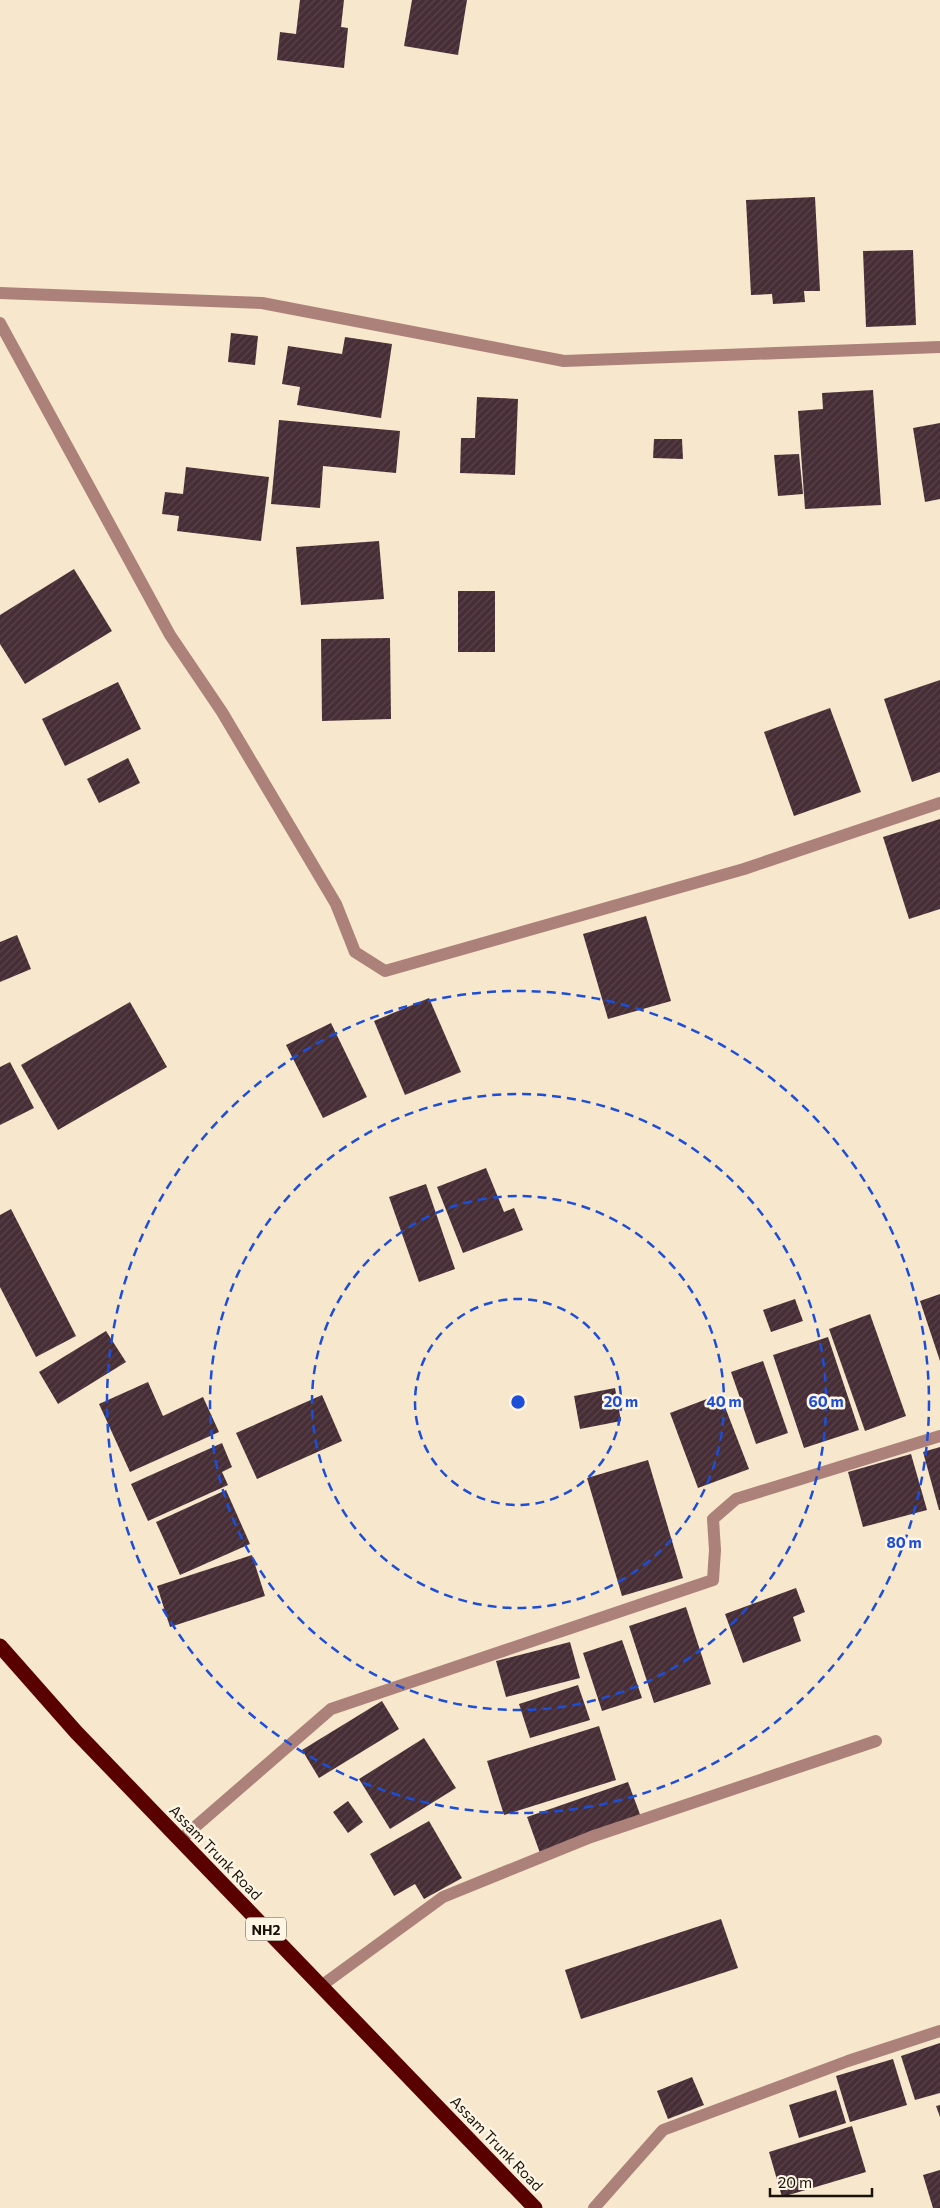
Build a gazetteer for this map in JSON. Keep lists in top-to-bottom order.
{
  "streets": {
    "highway": ["Assam Trunk Road", "NH2"]
  },
  "scale_bar": "20 m",
  "rings": [
    "20 m",
    "40 m",
    "60 m",
    "80 m"
  ]
}
